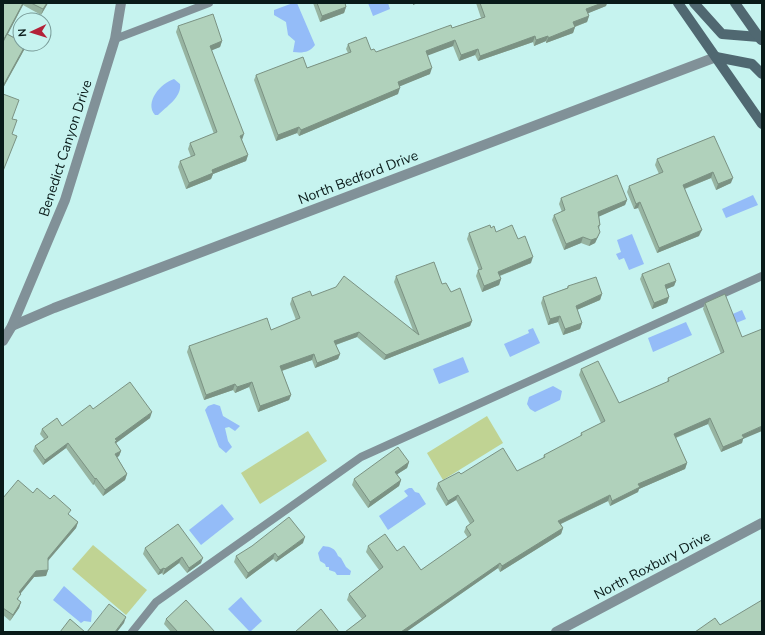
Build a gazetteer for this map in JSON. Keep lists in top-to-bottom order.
{
  "streets": {
    "street": ["Benedict Canyon Drive", "North Bedford Drive", "North Roxbury Drive"]
  },
  "crossings": [
    ["Benedict Canyon Drive", "North Bedford Drive"]
  ],
  "north": "left"
}
